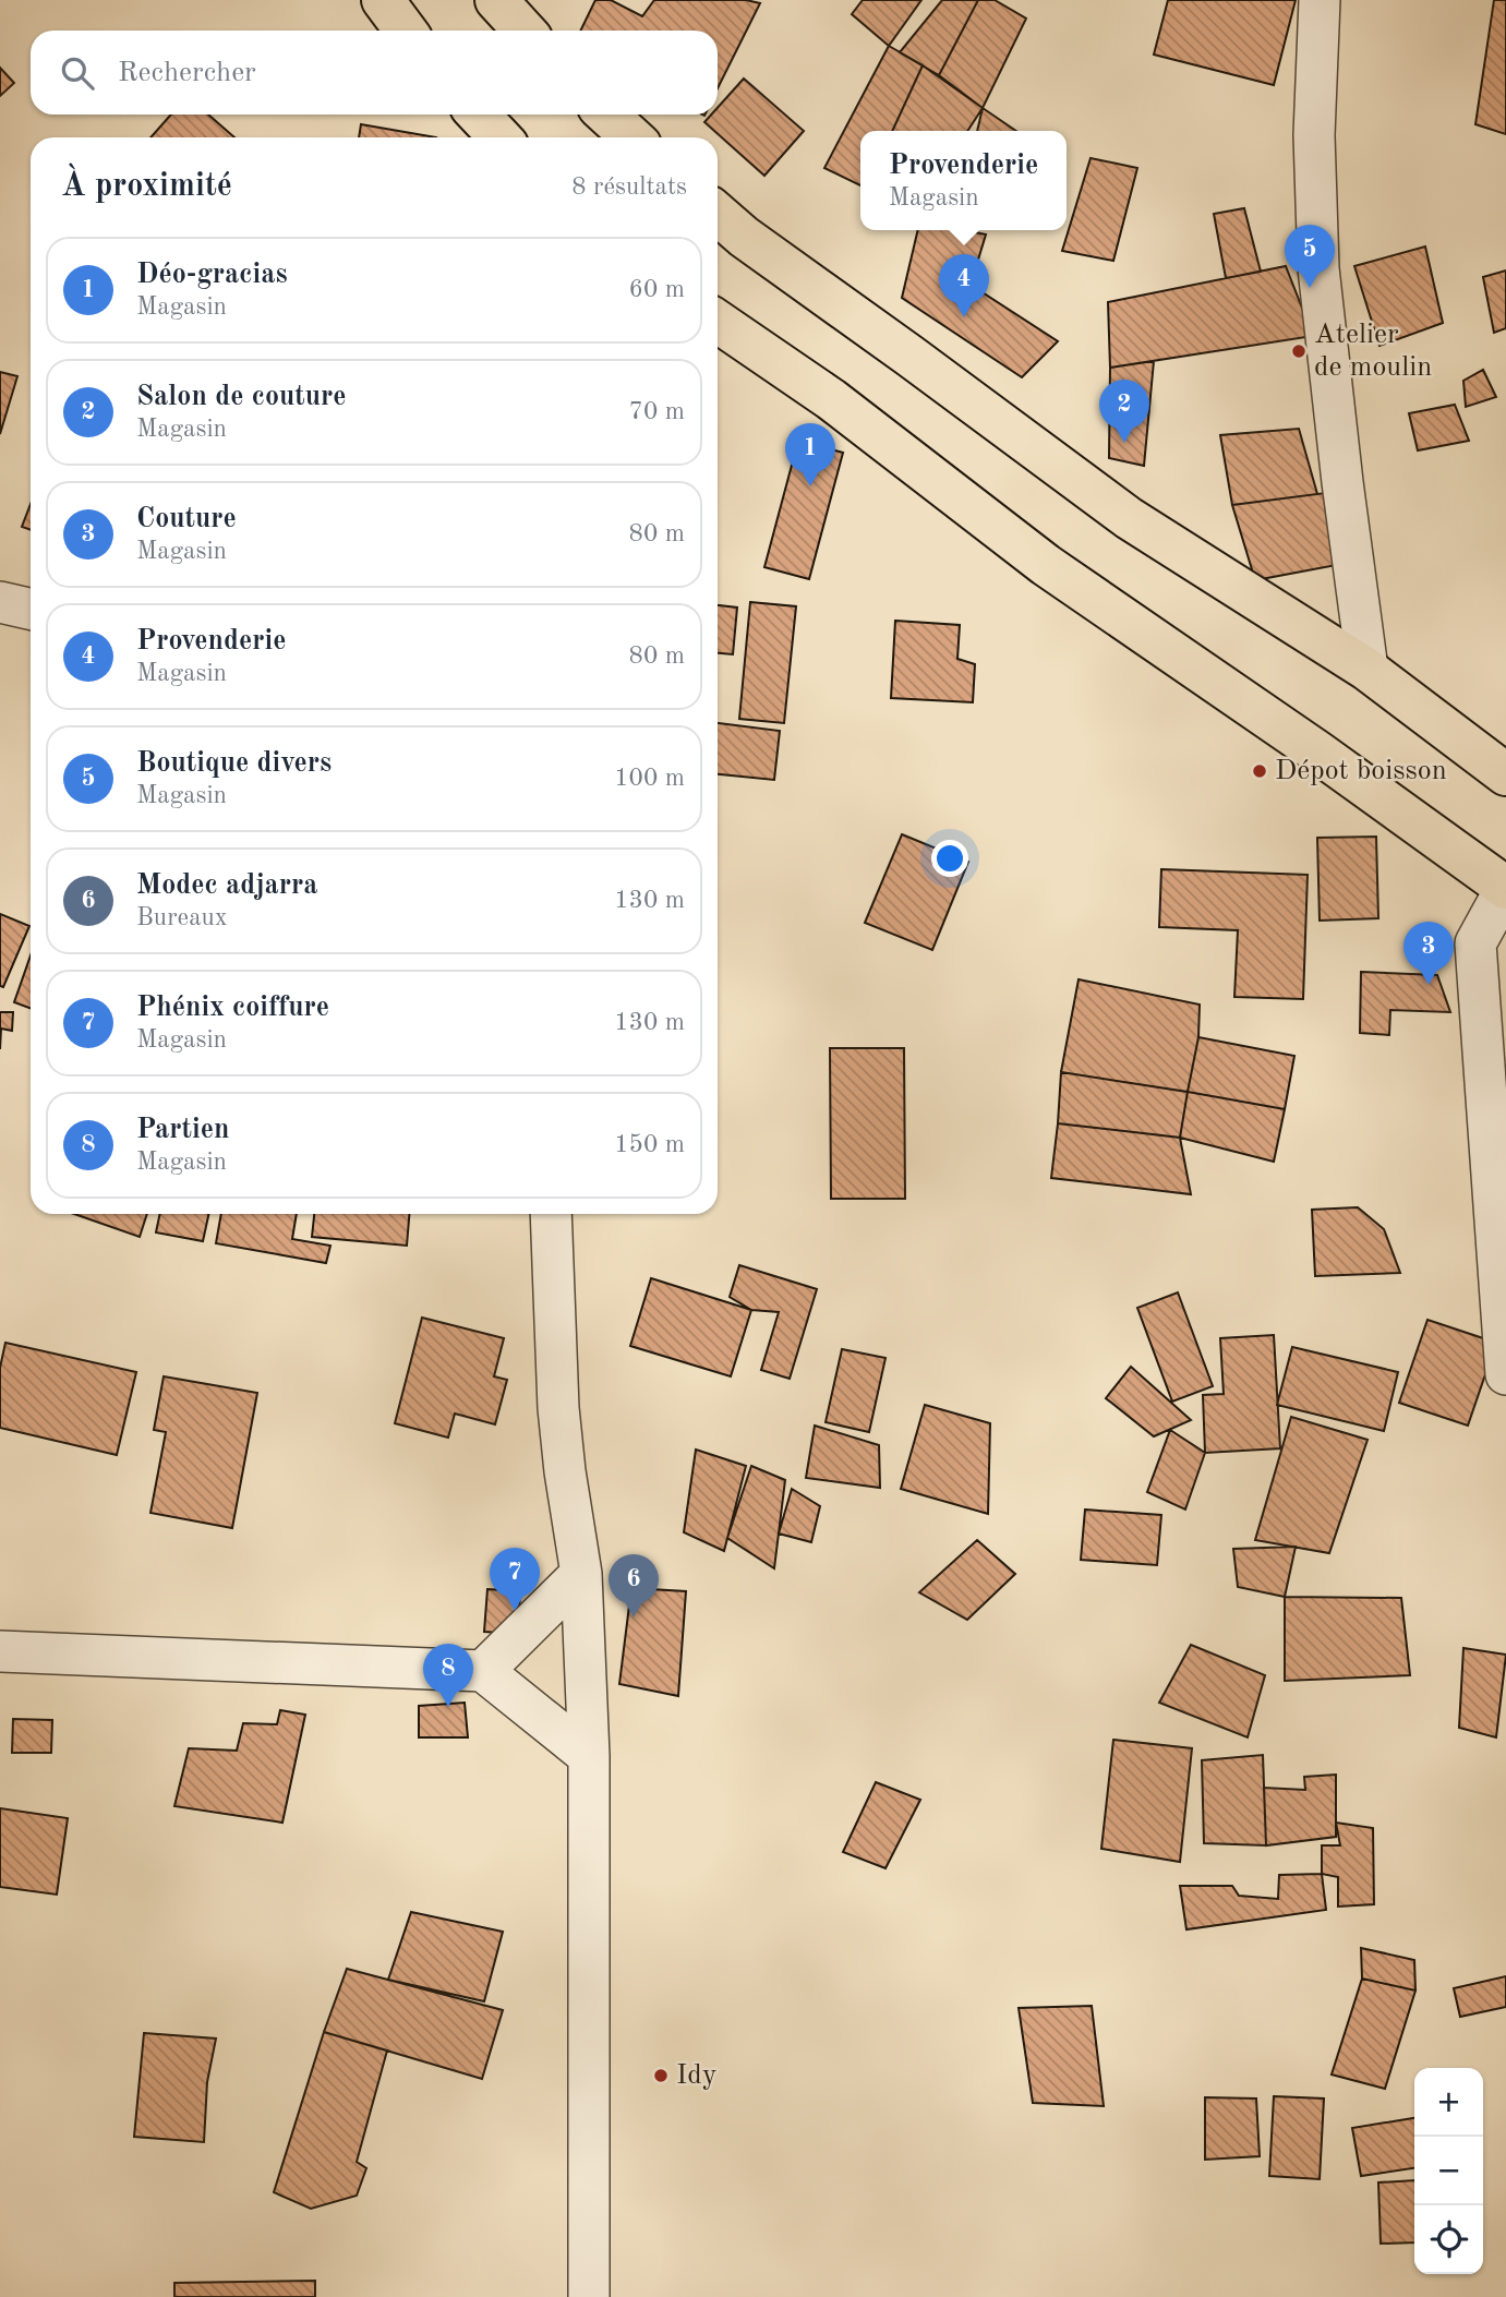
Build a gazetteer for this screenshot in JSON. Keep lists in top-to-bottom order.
{
  "places": ["Atelier de moulin", "Dépot boisson", "Idy"],
  "page": {
    "search": "Rechercher",
    "popup": ["Provenderie", "Magasin"],
    "heading": ["À proximité", "8 résultats"],
    "pins": [
      "5",
      "4",
      "2",
      "1",
      "3",
      "7",
      "6",
      "8"
    ],
    "list": [
      {
        "mark": "1",
        "name": "Déo-gracias",
        "note": "Magasin",
        "value": "60 m"
      },
      {
        "mark": "2",
        "name": "Salon de couture",
        "note": "Magasin",
        "value": "70 m"
      },
      {
        "mark": "3",
        "name": "Couture",
        "note": "Magasin",
        "value": "80 m"
      },
      {
        "mark": "4",
        "name": "Provenderie",
        "note": "Magasin",
        "value": "80 m"
      },
      {
        "mark": "5",
        "name": "Boutique divers",
        "note": "Magasin",
        "value": "100 m"
      },
      {
        "mark": "6",
        "name": "Modec adjarra",
        "note": "Bureaux",
        "value": "130 m"
      },
      {
        "mark": "7",
        "name": "Phénix coiffure",
        "note": "Magasin",
        "value": "130 m"
      },
      {
        "mark": "8",
        "name": "Partien",
        "note": "Magasin",
        "value": "150 m"
      }
    ],
    "map_buttons": ["+", "−"]
  }
}
